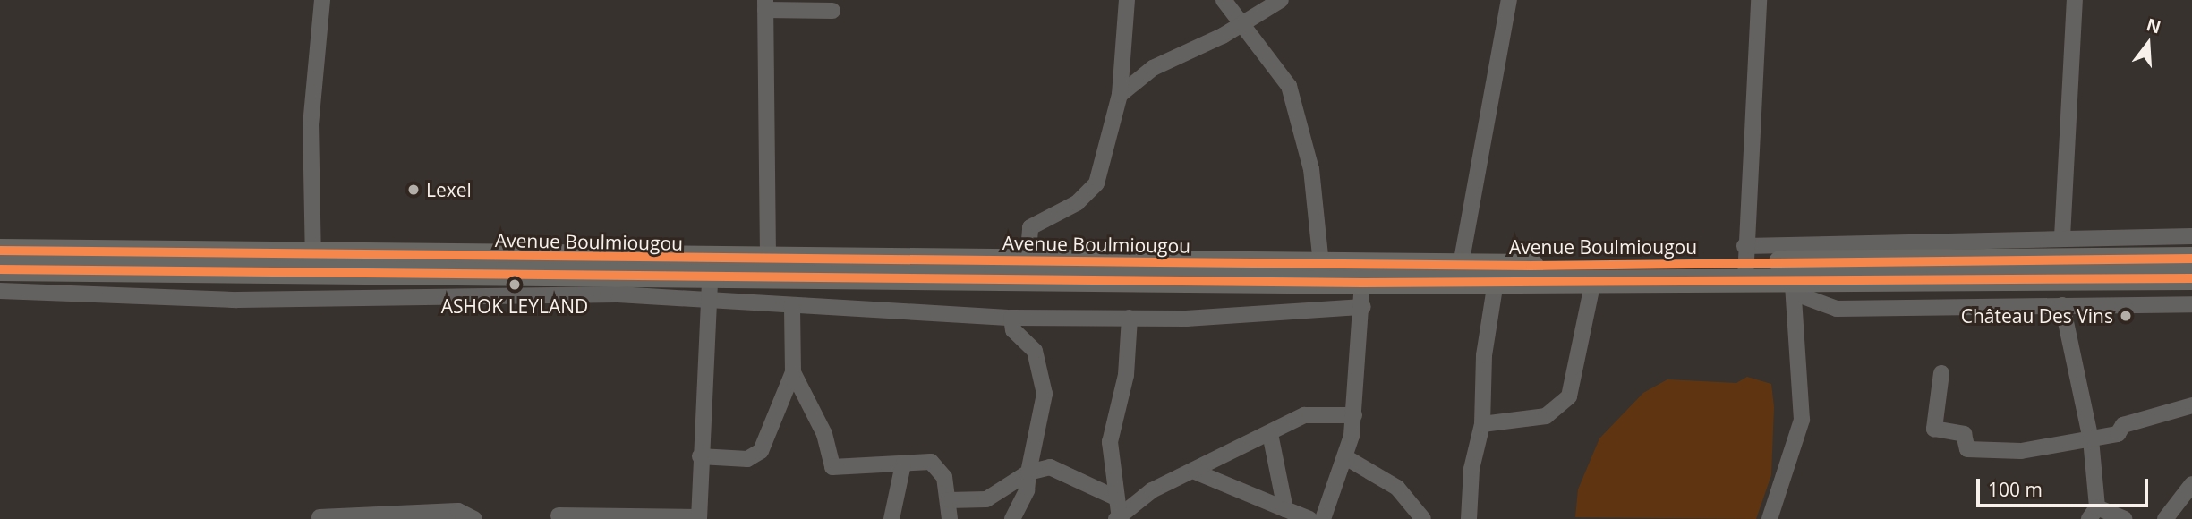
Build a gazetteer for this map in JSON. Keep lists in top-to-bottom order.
{
  "streets": {
    "highway": ["Avenue Boulmiougou"]
  },
  "places": ["Lexel", "ASHOK LEYLAND", "Château Des Vins"],
  "scale_bar": "100 m",
  "north": "top"
}
